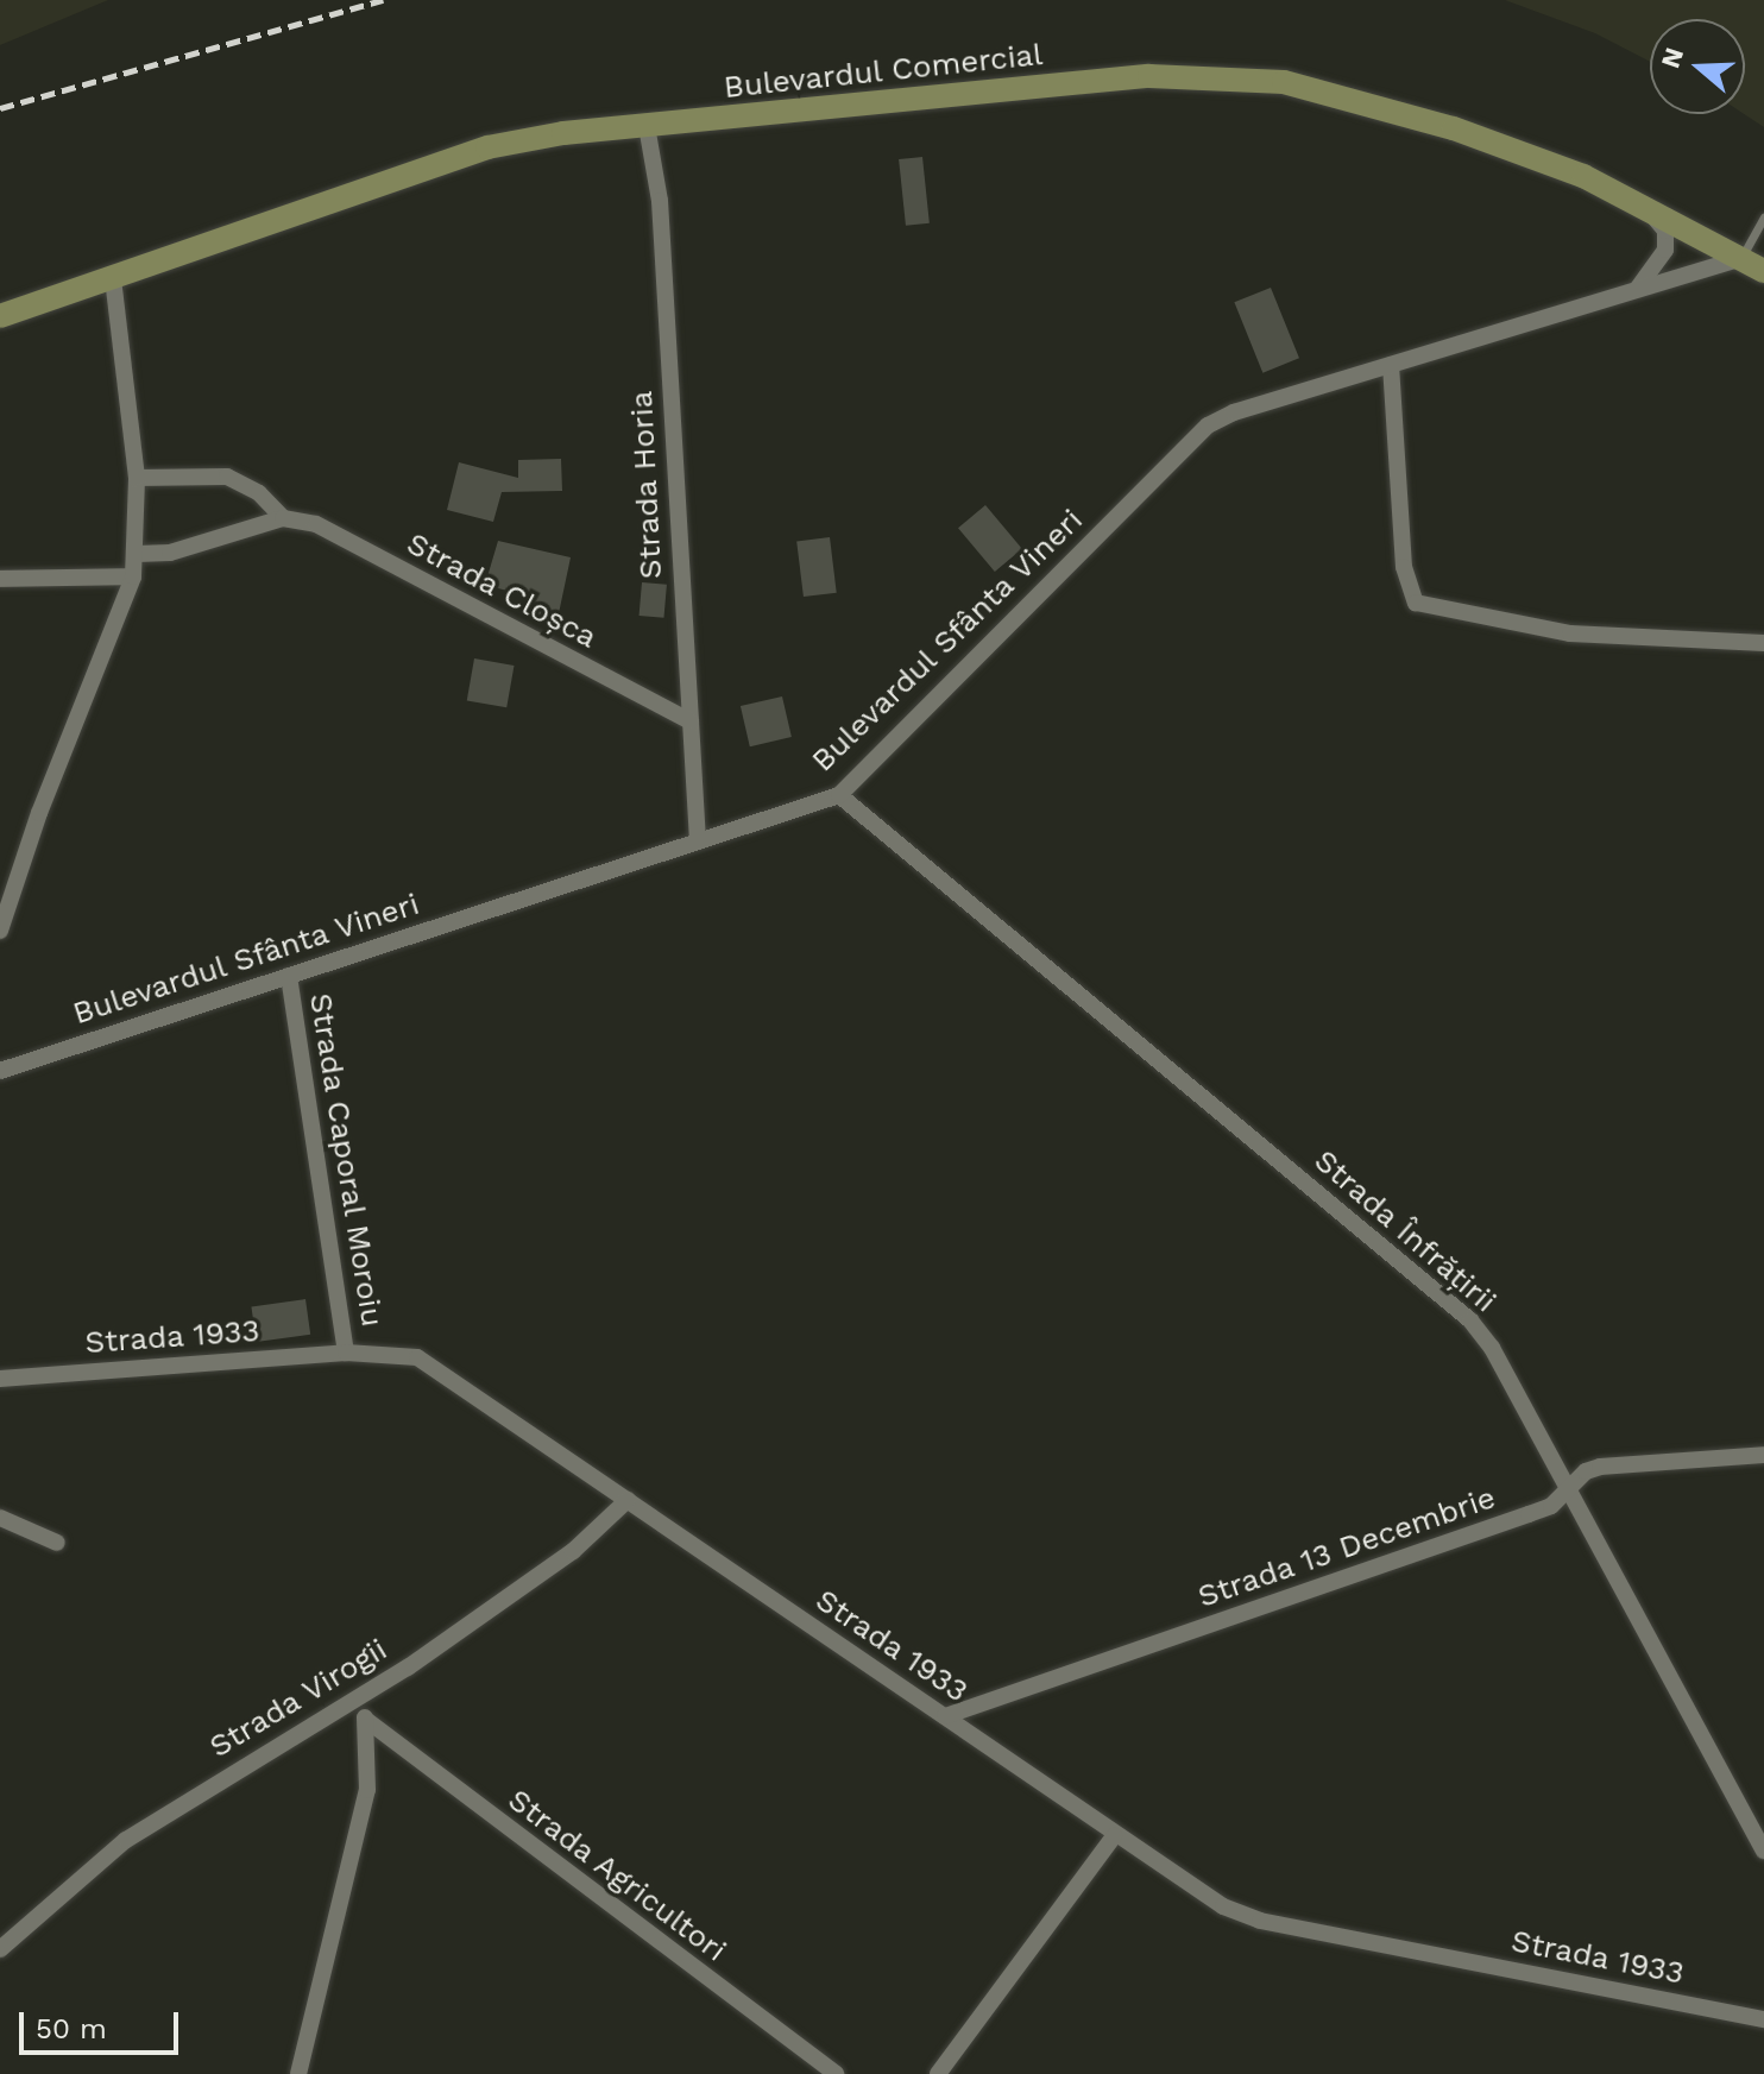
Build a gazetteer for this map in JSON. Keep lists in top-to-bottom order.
{
  "streets": {
    "main road": ["Bulevardul Comercial"],
    "street": [
      "Strada Horia",
      "Strada Cloșca",
      "Bulevardul Sfânta Vineri",
      "Strada Caporal Moroiu",
      "Strada Înfrățirii",
      "Strada 1933",
      "Strada 13 Decembrie",
      "Strada Virogii",
      "Strada Agricultori"
    ]
  },
  "crossings": [
    ["Bulevardul Comercial", "Strada Horia"],
    ["Bulevardul Comercial", "Bulevardul Sfânta Vineri"],
    ["Strada Horia", "Strada Cloșca"],
    ["Strada Horia", "Bulevardul Sfânta Vineri"],
    ["Bulevardul Sfânta Vineri", "Strada Caporal Moroiu"],
    ["Bulevardul Sfânta Vineri", "Strada Înfrățirii"],
    ["Strada Caporal Moroiu", "Strada 1933"],
    ["Strada Înfrățirii", "Strada 13 Decembrie"],
    ["Strada 1933", "Strada 13 Decembrie"],
    ["Strada 1933", "Strada Virogii"]
  ],
  "scale_bar": "50 m",
  "north": "left"
}
